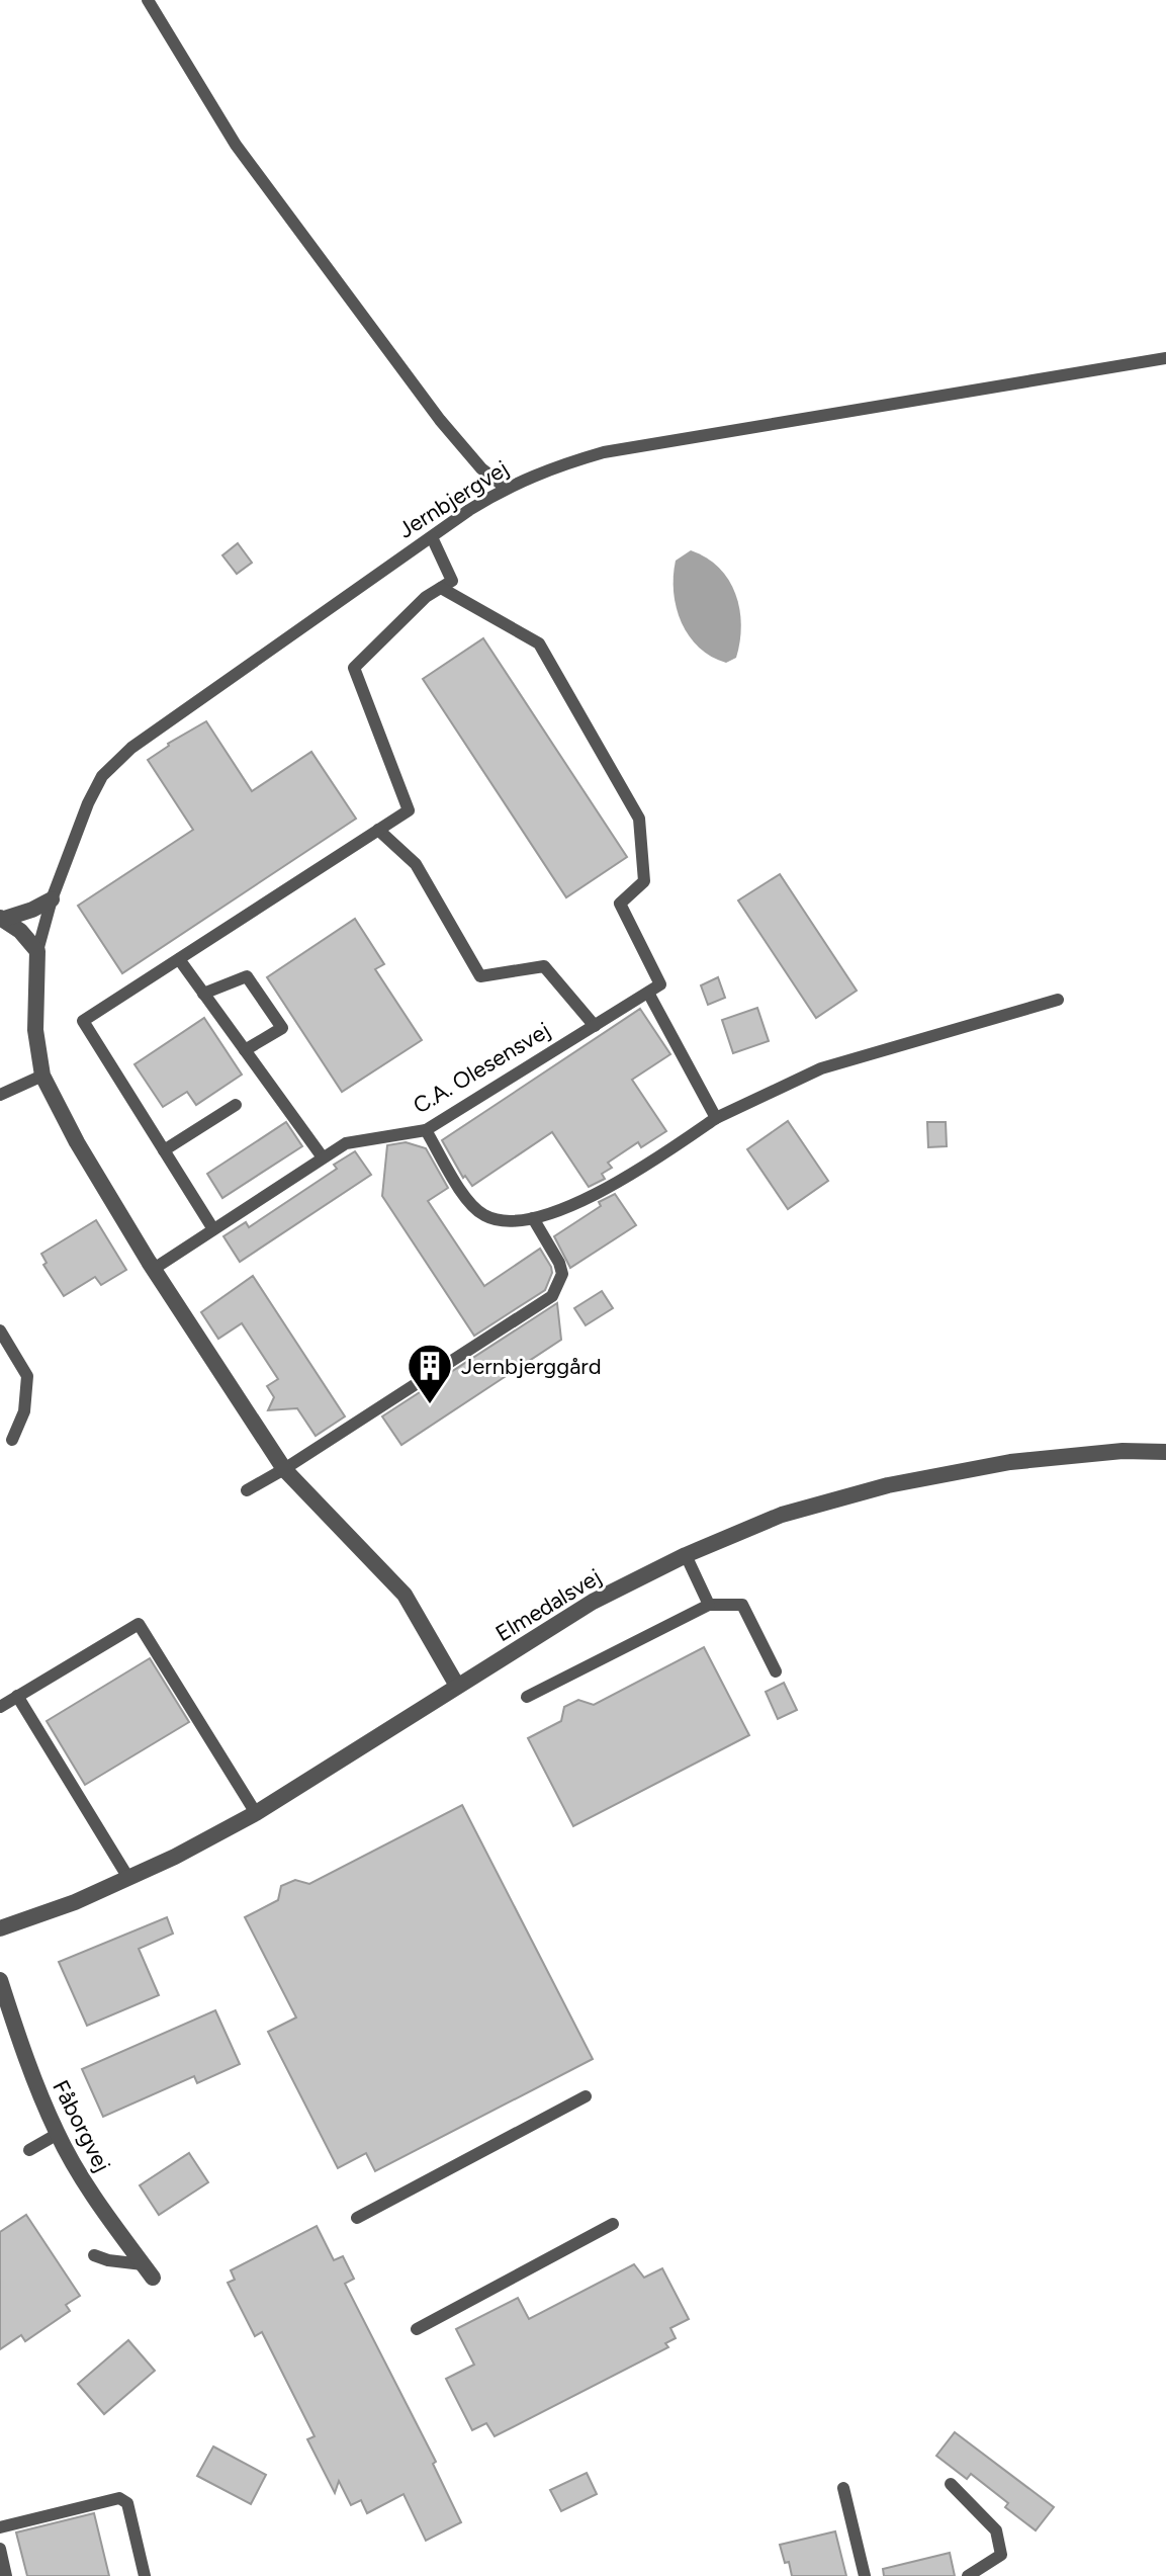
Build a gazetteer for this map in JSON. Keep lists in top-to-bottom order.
{
  "streets": {
    "street": ["Elmedalsvej", "Fåborgvej"],
    "lane": ["Jernbjergvej", "C.A. Olesensvej"]
  },
  "places": {
    "building": ["Jernbjerggård"]
  }
}
